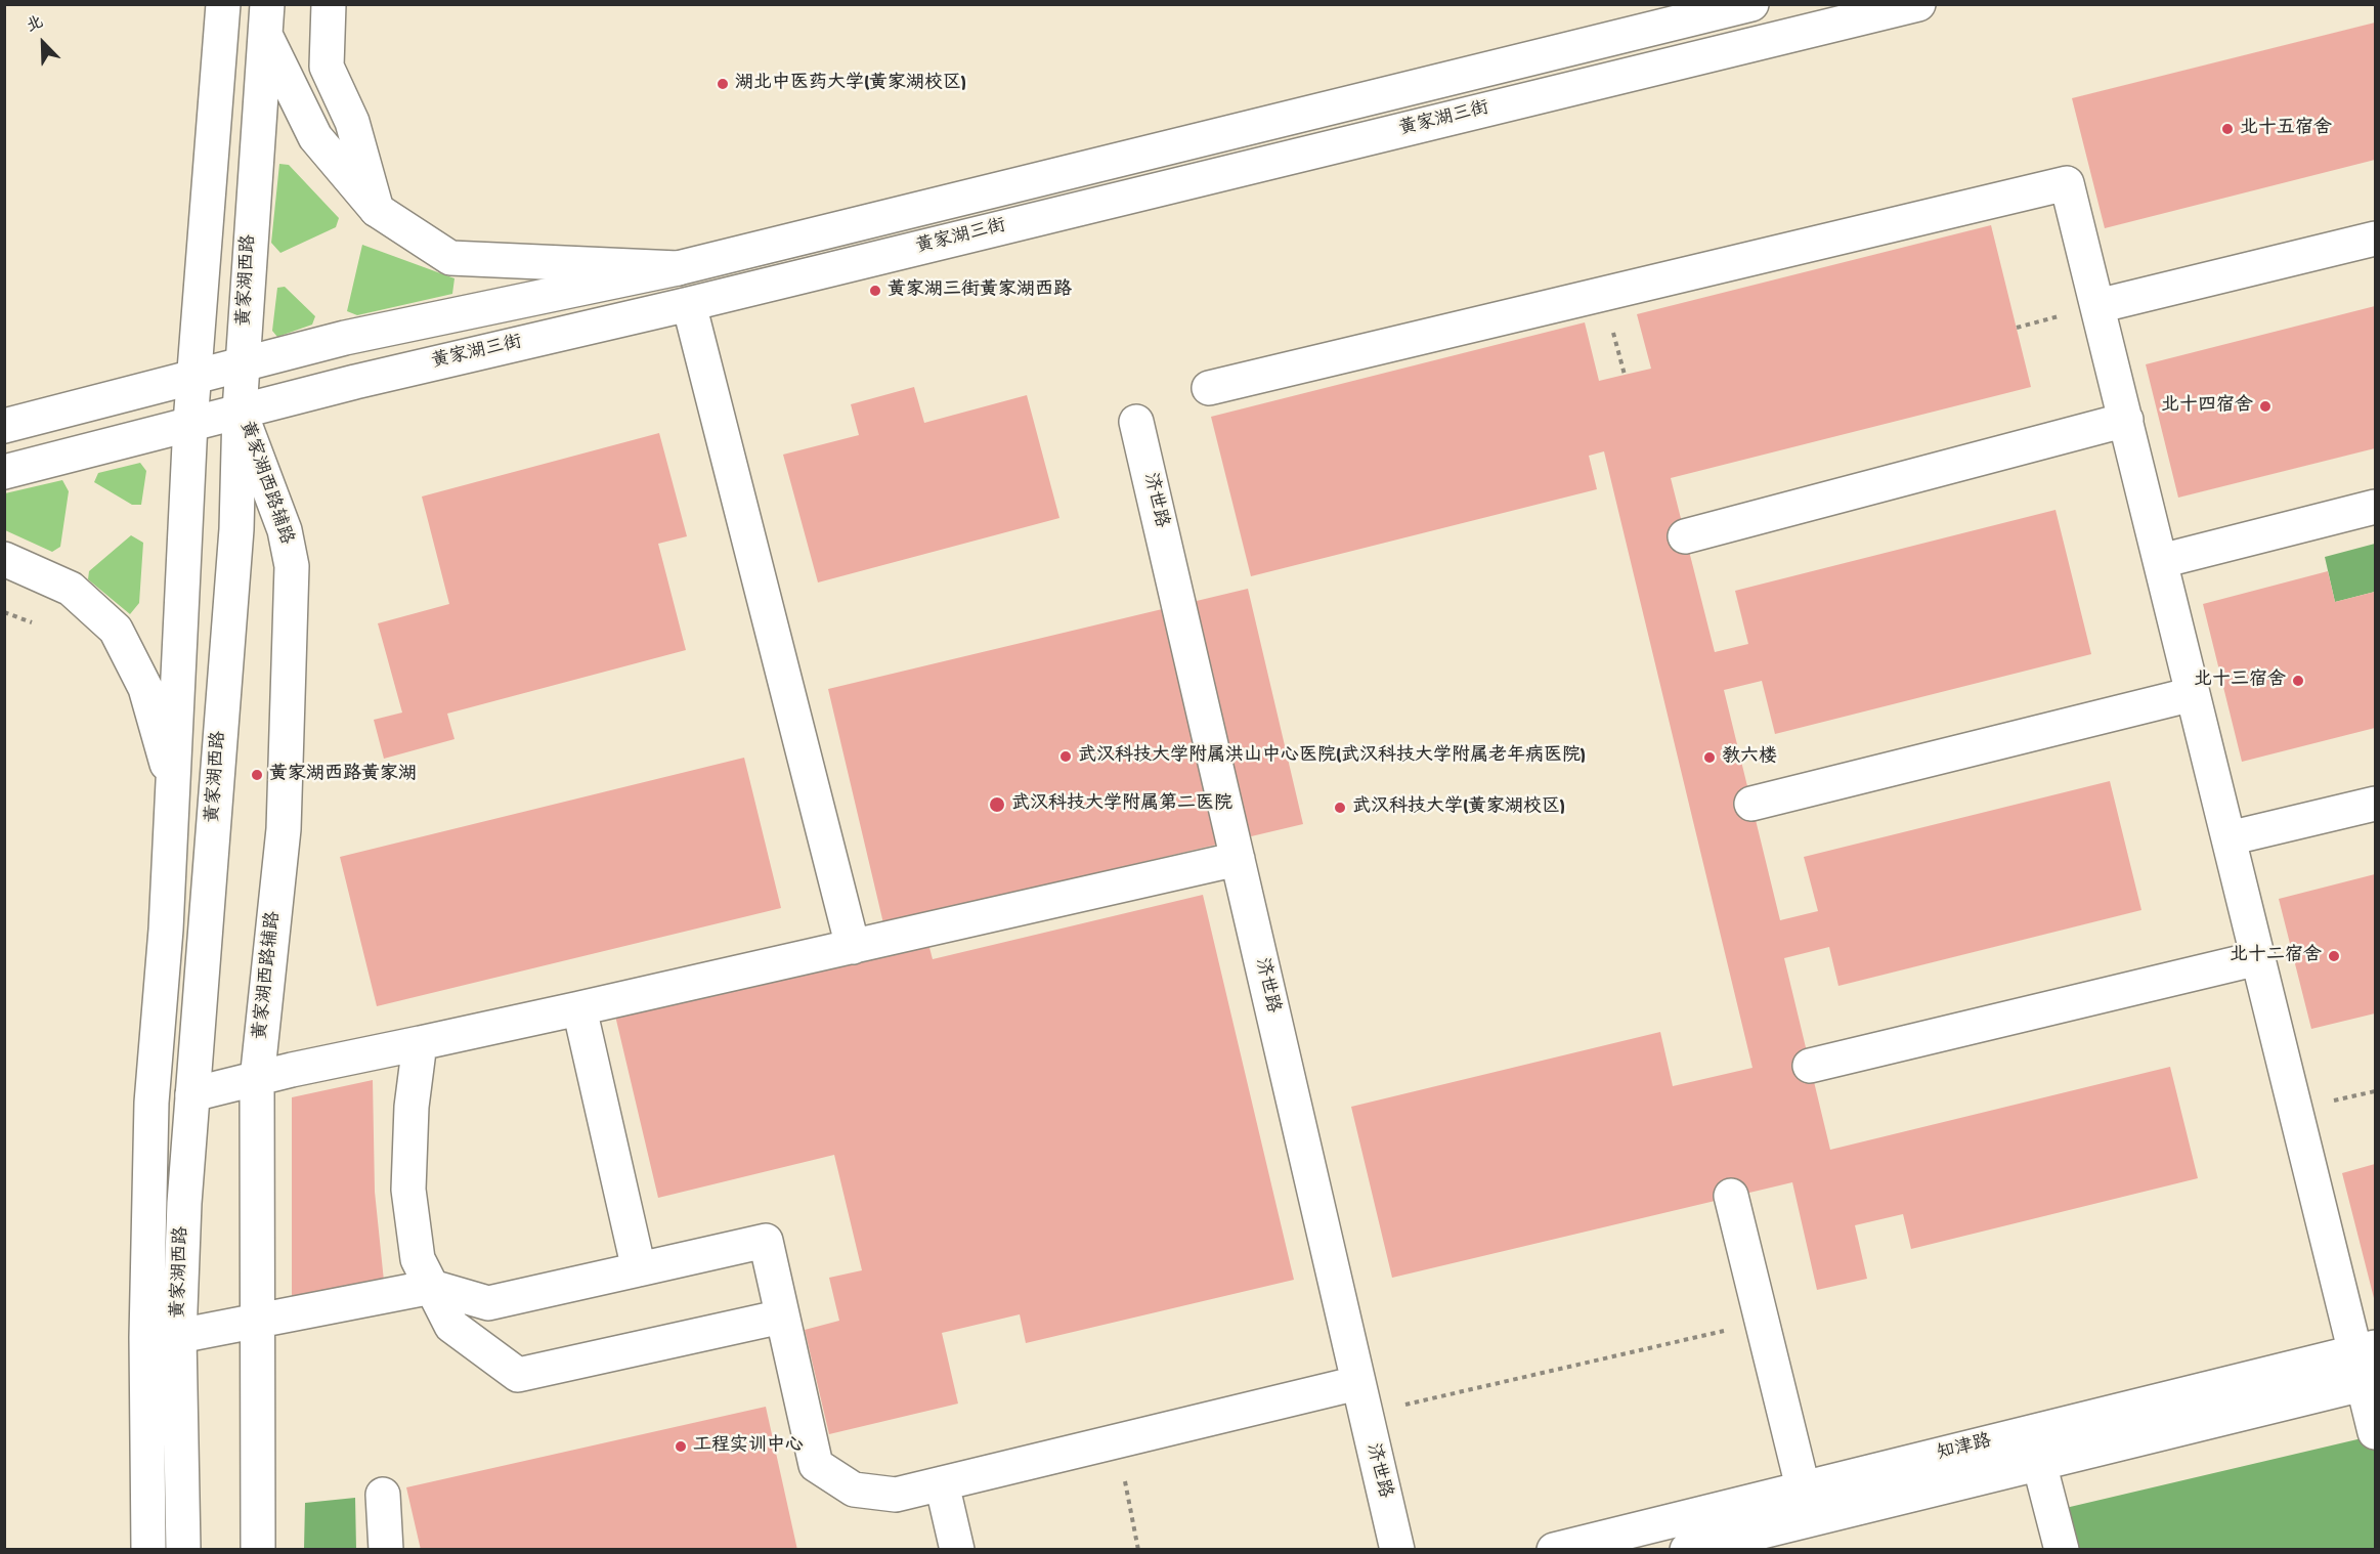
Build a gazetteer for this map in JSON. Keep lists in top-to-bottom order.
{
  "streets": {
    "street": [
      "黄家湖三街",
      "黄家湖西路",
      "黄家湖西路辅路",
      "济世路",
      "知津路"
    ]
  },
  "crossings": [
    ["黄家湖三街", "黄家湖西路"],
    ["黄家湖三街", "黄家湖西路辅路"],
    ["黄家湖西路", "黄家湖西路辅路"]
  ],
  "places": [
    "湖北中医药大学(黄家湖校区)",
    "北十五宿舍",
    "黄家湖三街黄家湖西路",
    "北十四宿舍",
    "北十三宿舍",
    "武汉科技大学附属洪山中心医院(武汉科技大学附属老年病医院)",
    "教六楼",
    "黄家湖西路黄家湖",
    "武汉科技大学附属第二医院",
    "武汉科技大学(黄家湖校区)",
    "北十二宿舍",
    "工程实训中心"
  ],
  "north": "top left"
}
